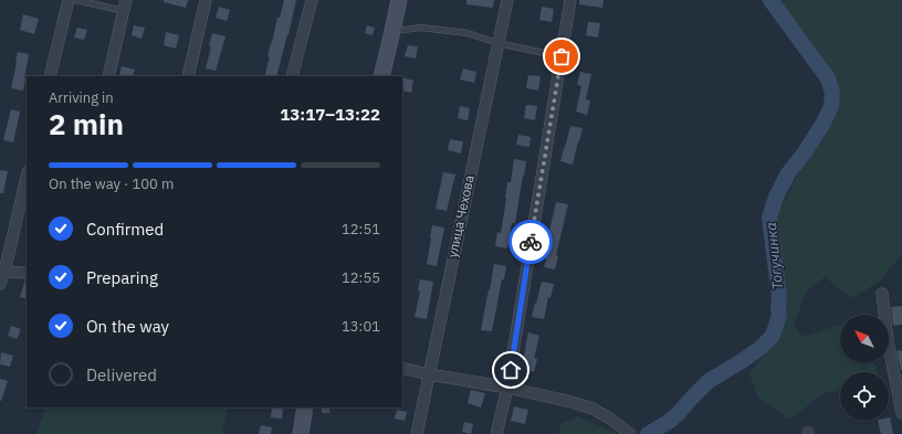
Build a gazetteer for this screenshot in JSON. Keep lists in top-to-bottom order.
{
  "streets": {
    "street": ["улица Чехова"]
  },
  "water": ["Тогучинка"],
  "north": "top left",
  "page": {
    "heading": ["2 min", "Arriving in", "13:17–13:22"],
    "bar": "On the way · 100 m",
    "list": [
      ["Confirmed", "12:51"],
      ["Preparing", "12:55"],
      ["On the way", "13:01"],
      "Delivered"
    ]
  }
}
